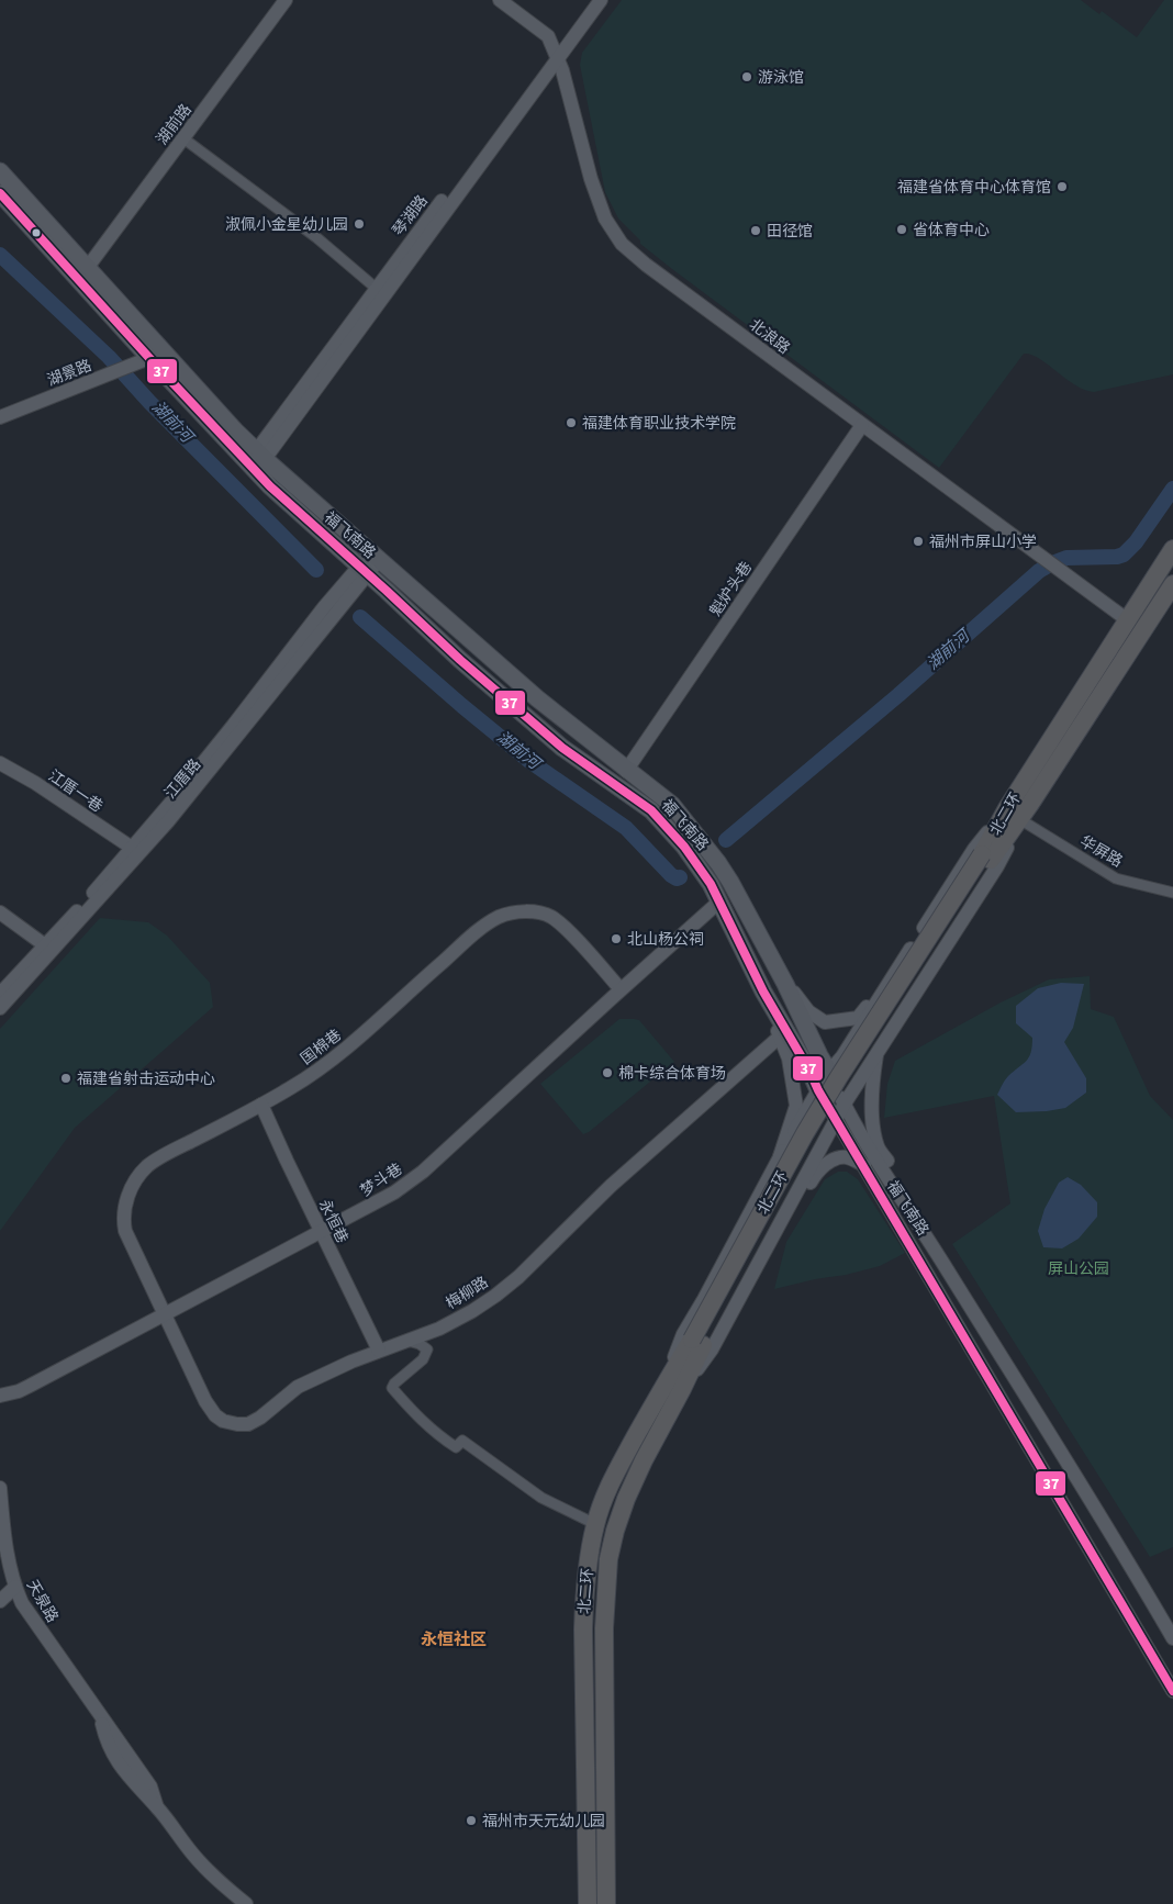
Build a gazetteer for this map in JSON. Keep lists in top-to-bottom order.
{
  "streets": {
    "highway": ["北二环"],
    "main road": [
      "湖前路",
      "琴湖路",
      "北浪路",
      "湖景路",
      "福飞南路",
      "魁炉头巷",
      "江厝路",
      "江厝一巷",
      "国棉巷",
      "梦斗巷",
      "永恒巷",
      "梅柳路",
      "天泉路"
    ],
    "street": ["华屏路"]
  },
  "crossings": [
    ["湖前路", "福飞南路"],
    ["琴湖路", "北浪路"],
    ["琴湖路", "福飞南路"],
    ["北浪路", "魁炉头巷"],
    ["北浪路", "北二环"],
    ["湖景路", "福飞南路"],
    ["福飞南路", "魁炉头巷"],
    ["福飞南路", "江厝路"],
    ["福飞南路", "梦斗巷"],
    ["江厝路", "江厝一巷"],
    ["国棉巷", "梦斗巷"],
    ["国棉巷", "永恒巷"],
    ["国棉巷", "梅柳路"],
    ["梦斗巷", "永恒巷"],
    ["梦斗巷", "梅柳路"],
    ["永恒巷", "梅柳路"]
  ],
  "districts": ["永恒社区"],
  "water": ["湖前河"],
  "parks": ["屏山公园"],
  "places": [
    "游泳馆",
    "福建省体育中心体育馆",
    "淑佩小金星幼儿园",
    "省体育中心",
    "田径馆",
    "福建体育职业技术学院",
    "福州市屏山小学",
    "北山杨公祠",
    "棉卡综合体育场",
    "福建省射击运动中心",
    "福州市天元幼儿园"
  ],
  "lines": ["transit line 37"]
}
